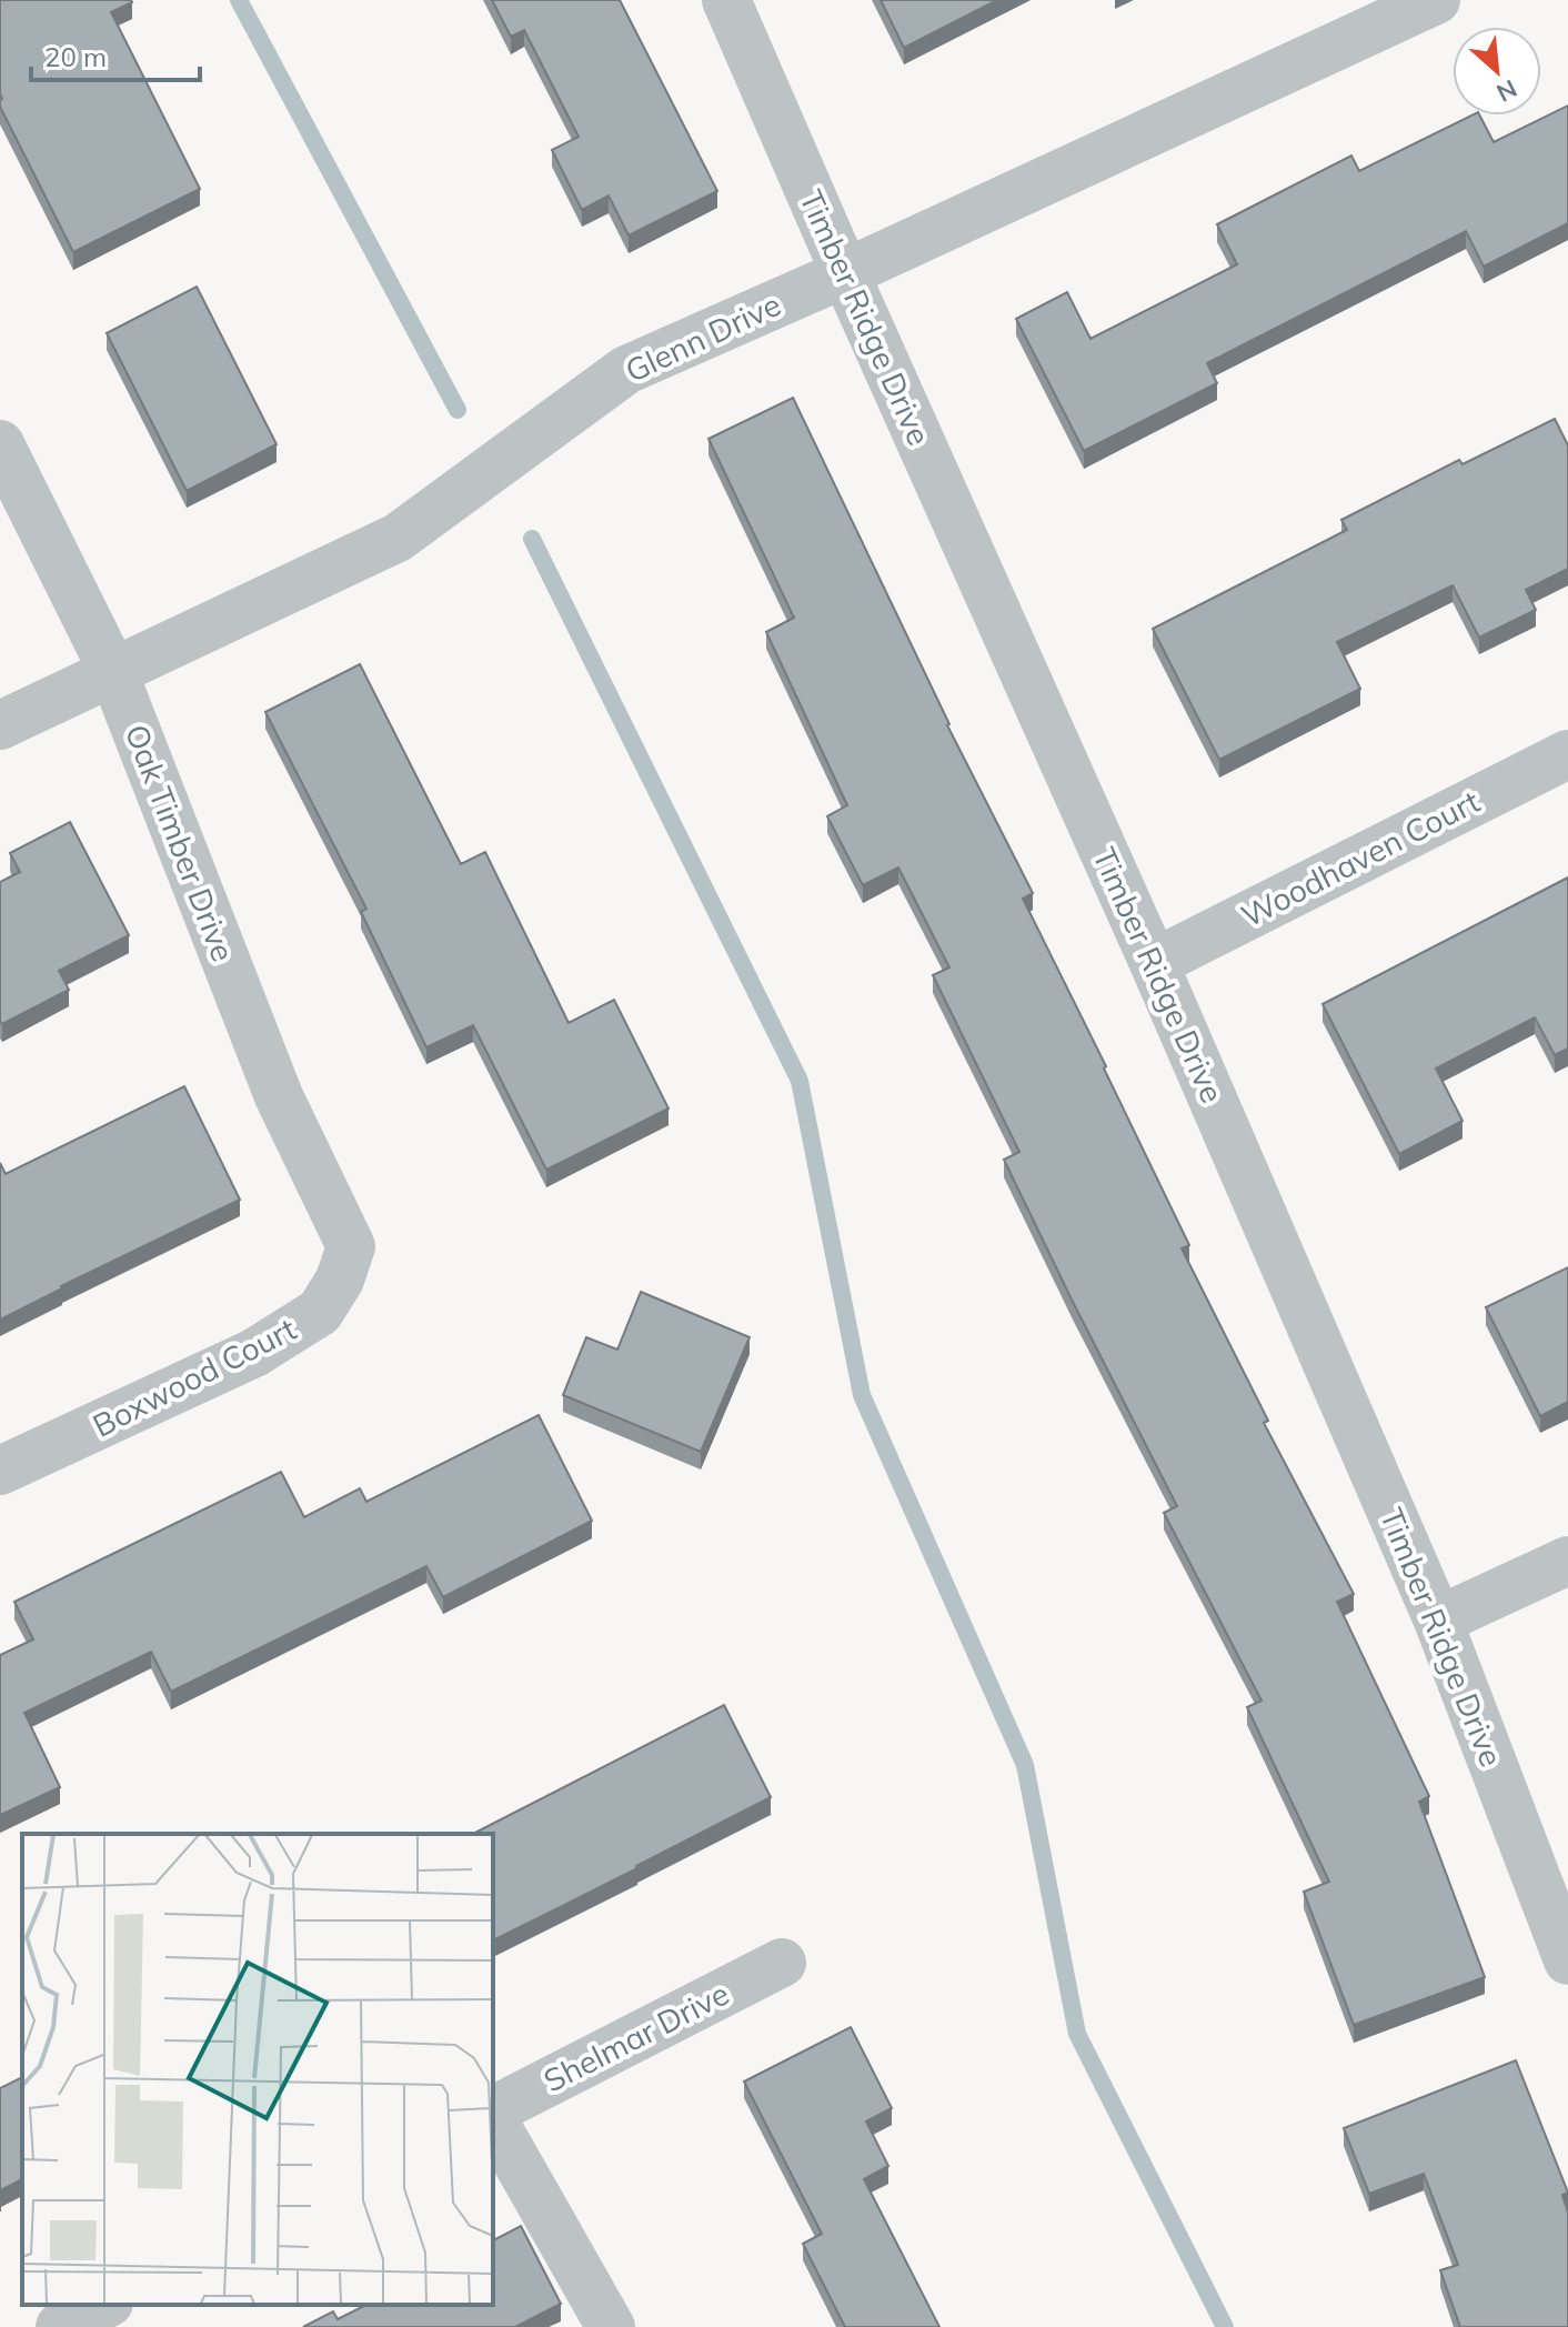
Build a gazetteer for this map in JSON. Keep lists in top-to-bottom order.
{
  "streets": {
    "street": [
      "Timber Ridge Drive",
      "Glenn Drive",
      "Oak Timber Drive",
      "Woodhaven Court",
      "Boxwood Court",
      "Shelmar Drive"
    ]
  },
  "crossings": [
    ["Timber Ridge Drive", "Glenn Drive"],
    ["Timber Ridge Drive", "Woodhaven Court"],
    ["Glenn Drive", "Oak Timber Drive"],
    ["Oak Timber Drive", "Boxwood Court"]
  ],
  "scale_bar": "20 m",
  "north": "bottom right"
}
